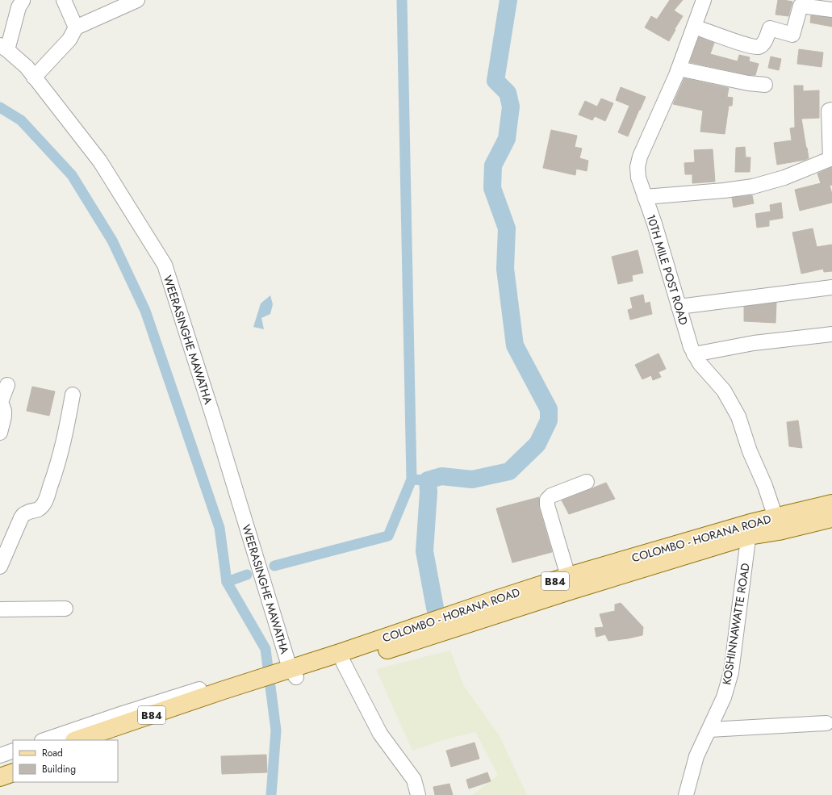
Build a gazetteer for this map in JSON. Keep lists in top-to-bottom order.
{
  "streets": {
    "main road": ["COLOMBO - HORANA ROAD", "B84"],
    "street": ["10TH MILE POST ROAD", "WEERASINGHE MAWATHA", "KOSHINNAWATTE ROAD"]
  },
  "crossings": [
    ["10TH MILE POST ROAD", "COLOMBO - HORANA ROAD"],
    ["WEERASINGHE MAWATHA", "COLOMBO - HORANA ROAD"],
    ["COLOMBO - HORANA ROAD", "KOSHINNAWATTE ROAD"]
  ],
  "legend": ["Road", "Building"]
}
